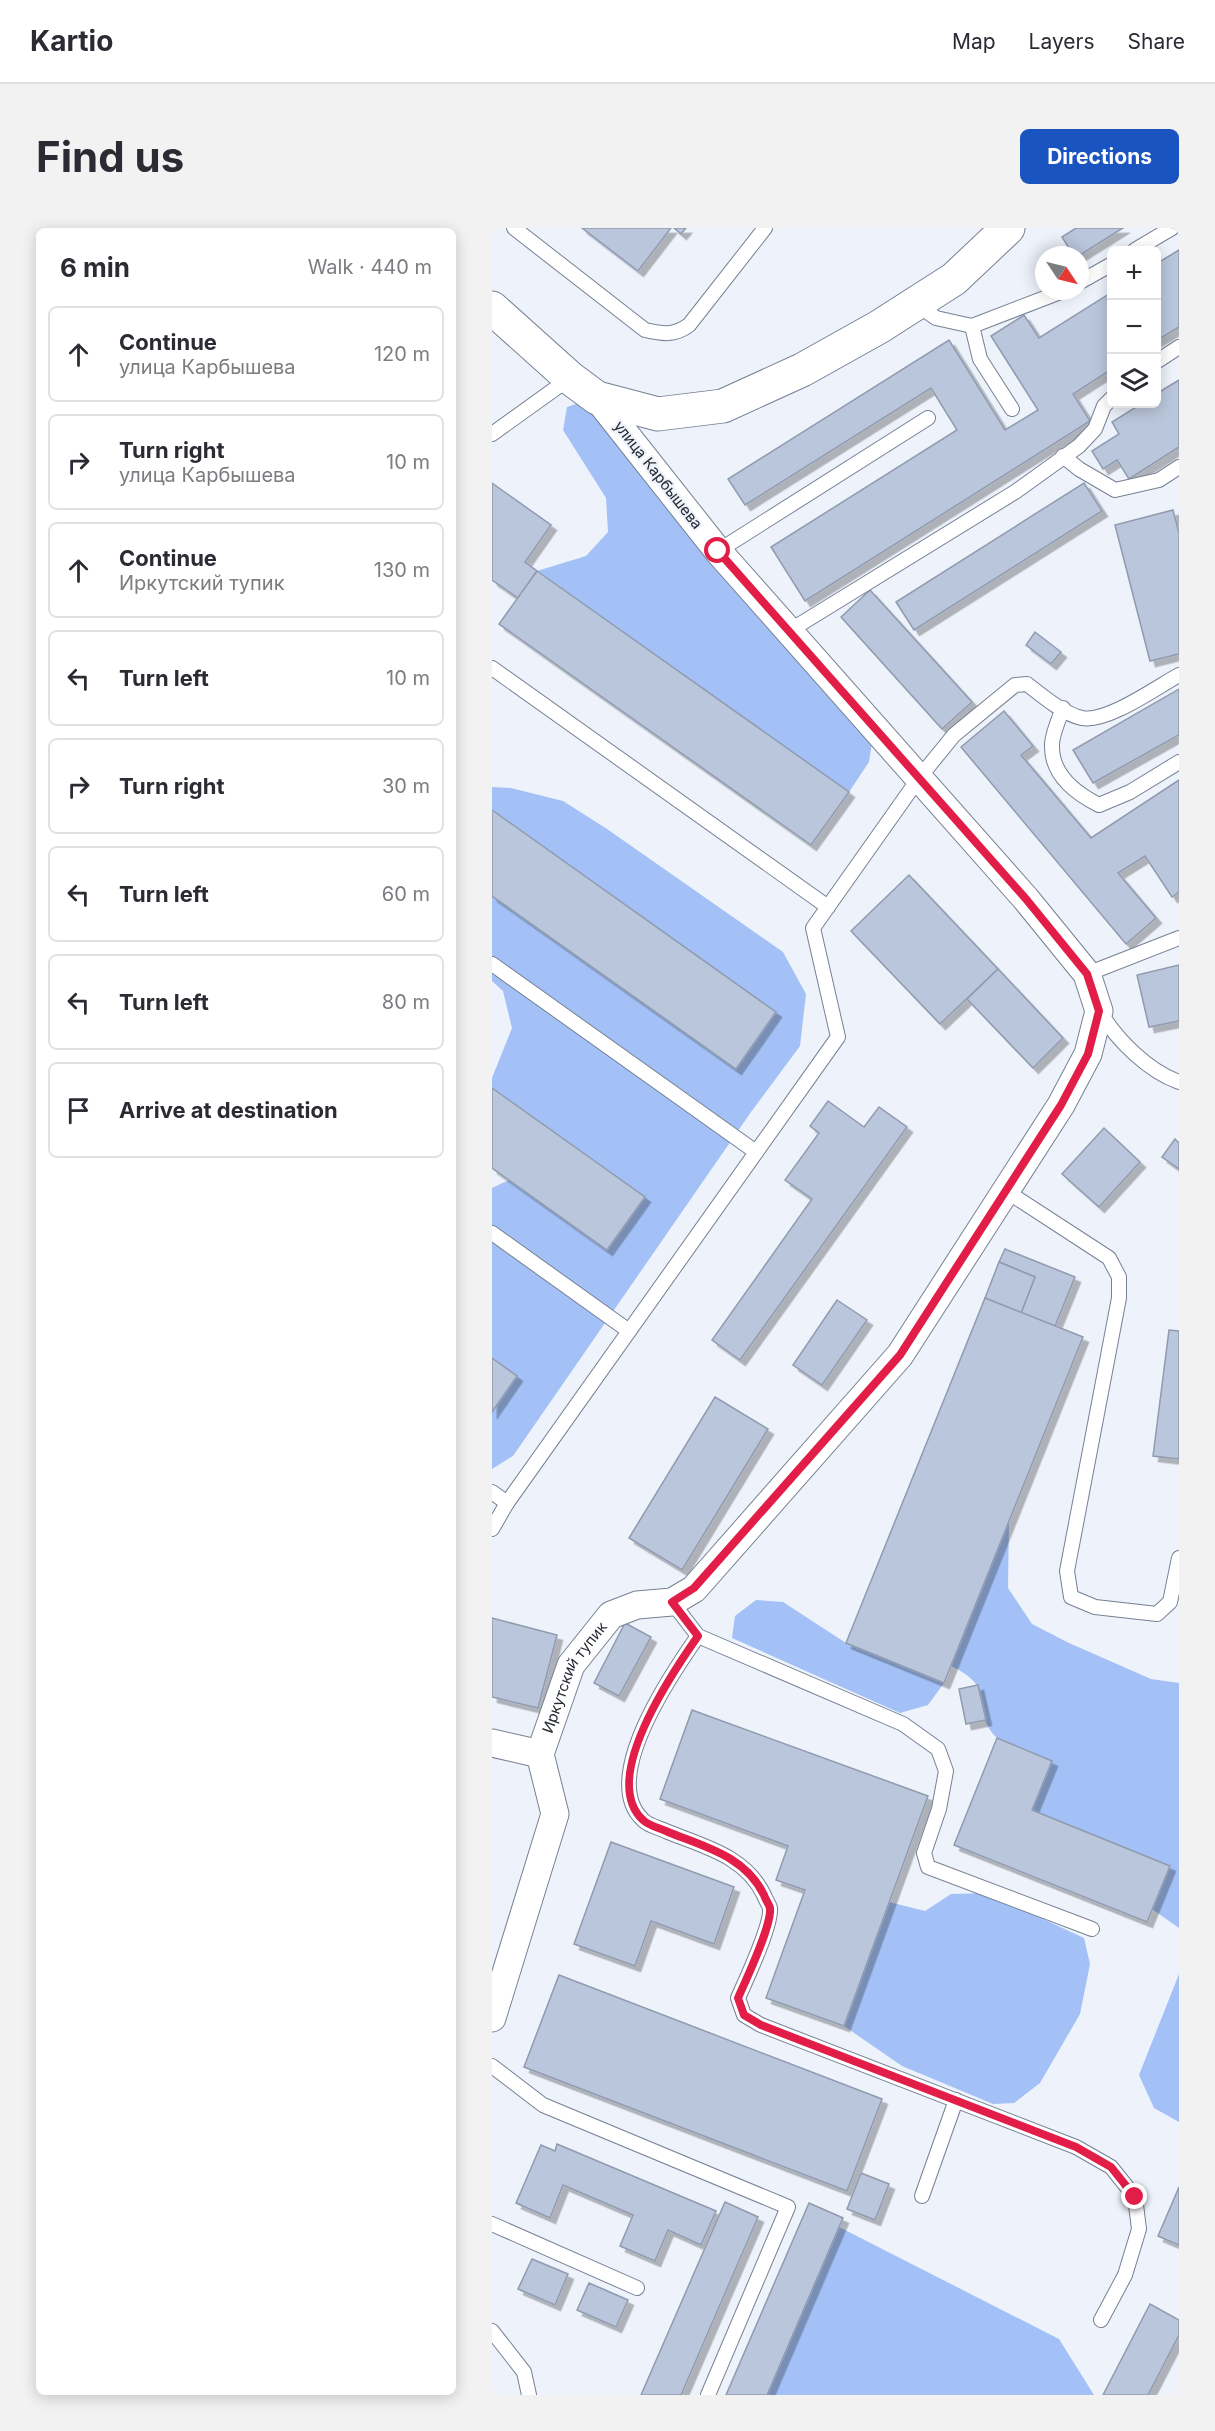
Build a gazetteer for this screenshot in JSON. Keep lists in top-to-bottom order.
{
  "streets": {
    "main road": ["улица Карбышева"],
    "street": ["Иркутский тупик"]
  },
  "crossings": [
    ["улица Карбышева", "Иркутский тупик"]
  ],
  "north": "bottom right",
  "page": {
    "header": "Kartio",
    "nav": ["Map", "Layers", "Share"],
    "buttons": "Directions",
    "title": "Find us",
    "heading": ["6 min", "Walk · 440 m"],
    "map_buttons": ["+", "−"],
    "list": [
      ["Continue", "улица Карбышева", "120 m"],
      ["Turn right", "улица Карбышева", "10 m"],
      ["Continue", "Иркутский тупик", "130 m"],
      ["Turn left", "10 m"],
      ["Turn right", "30 m"],
      ["Turn left", "60 m"],
      ["Turn left", "80 m"],
      "Arrive at destination"
    ]
  }
}
